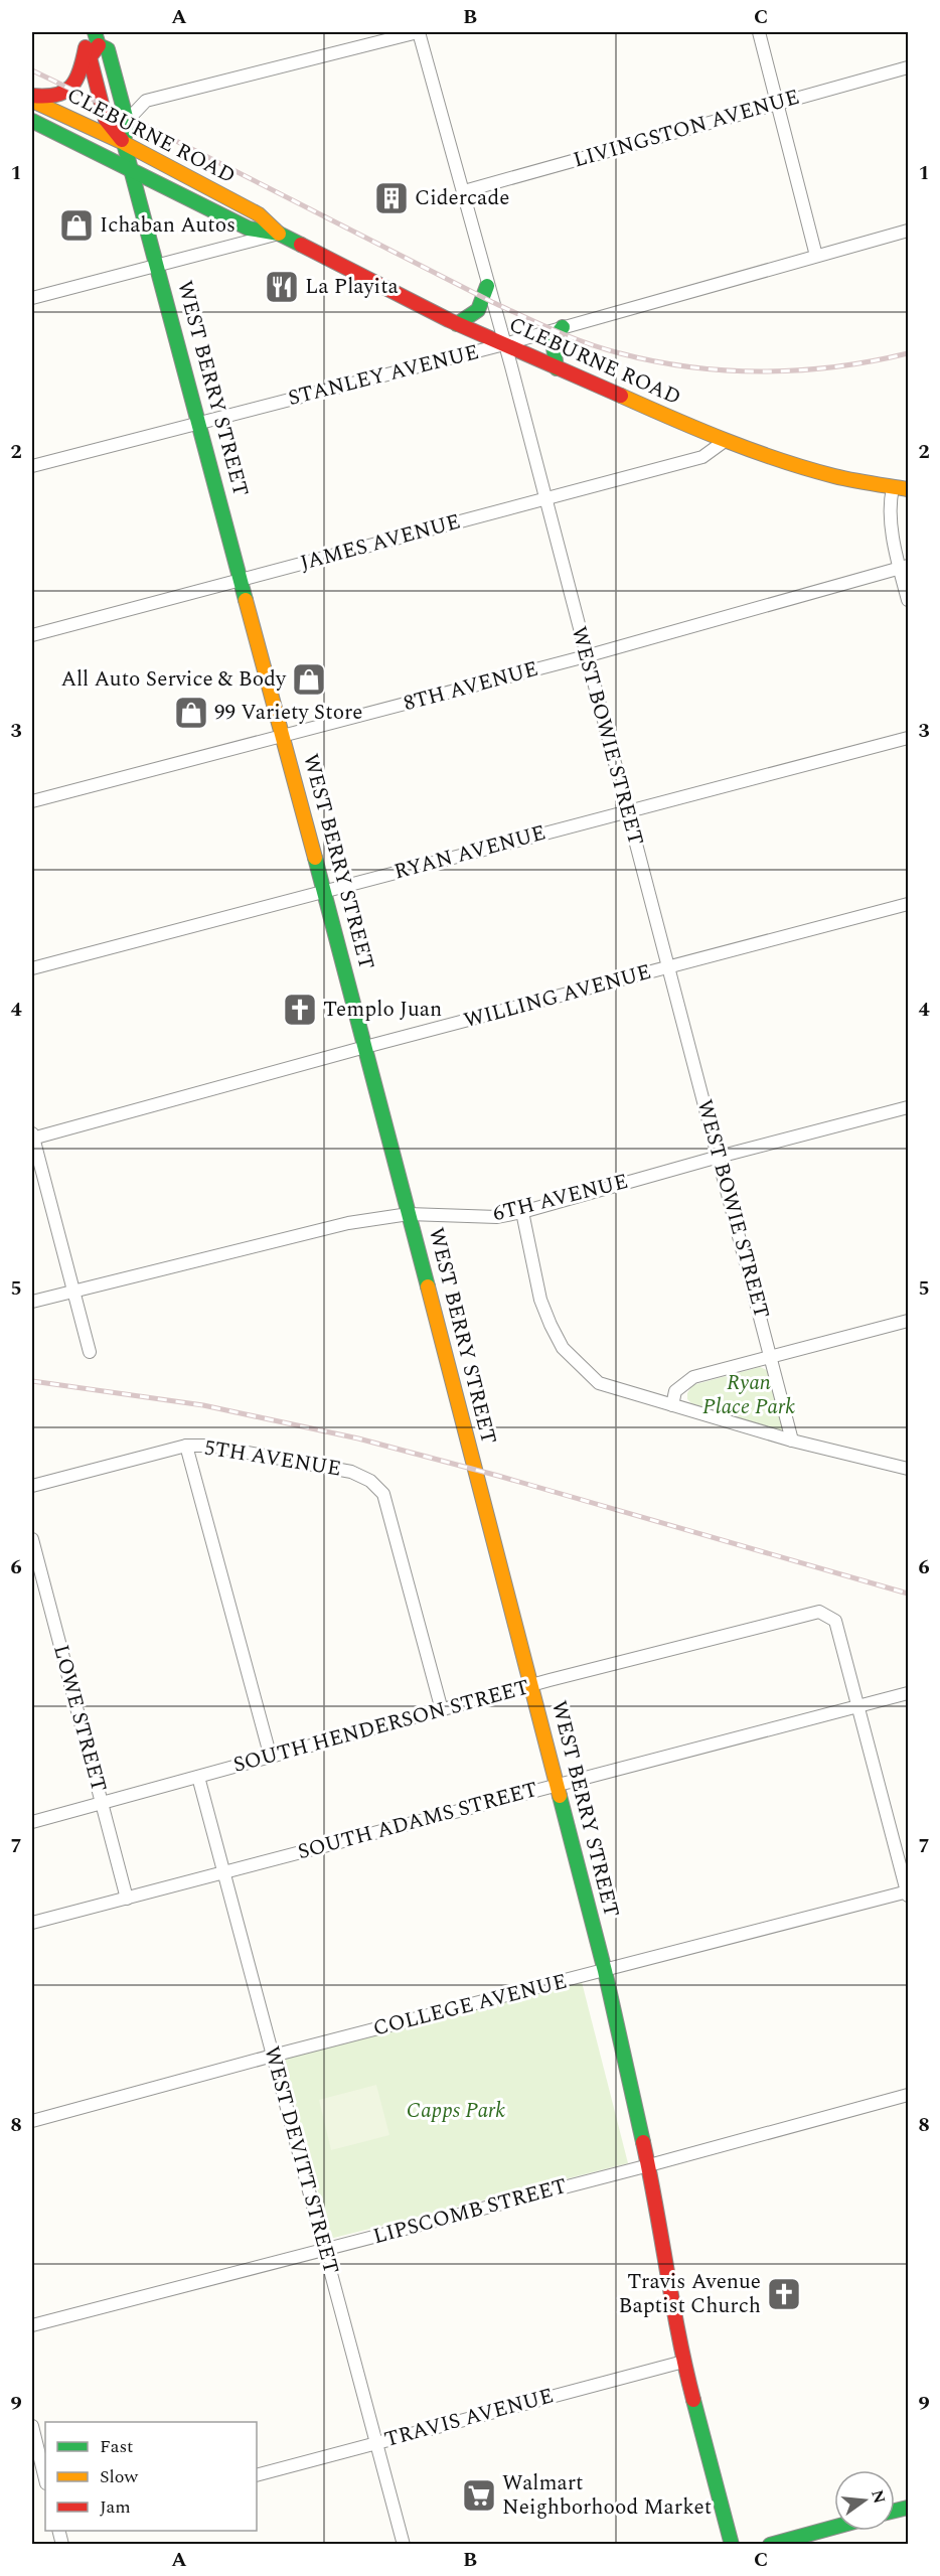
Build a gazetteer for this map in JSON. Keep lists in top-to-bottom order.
{
  "streets": {
    "main road": ["CLEBURNE ROAD", "WEST BERRY STREET"],
    "street": [
      "LIVINGSTON AVENUE",
      "STANLEY AVENUE",
      "JAMES AVENUE",
      "8TH AVENUE",
      "WEST BOWIE STREET",
      "RYAN AVENUE",
      "WILLING AVENUE",
      "6TH AVENUE",
      "5TH AVENUE",
      "LOWE STREET",
      "SOUTH HENDERSON STREET",
      "SOUTH ADAMS STREET",
      "COLLEGE AVENUE",
      "WEST DEVITT STREET",
      "LIPSCOMB STREET",
      "TRAVIS AVENUE"
    ]
  },
  "crossings": [
    ["LIVINGSTON AVENUE", "WEST BOWIE STREET"],
    ["CLEBURNE ROAD", "STANLEY AVENUE"],
    ["CLEBURNE ROAD", "WEST BERRY STREET"],
    ["CLEBURNE ROAD", "JAMES AVENUE"],
    ["CLEBURNE ROAD", "WEST BOWIE STREET"],
    ["STANLEY AVENUE", "WEST BERRY STREET"],
    ["STANLEY AVENUE", "WEST BOWIE STREET"],
    ["WEST BERRY STREET", "JAMES AVENUE"],
    ["WEST BERRY STREET", "8TH AVENUE"],
    ["WEST BERRY STREET", "RYAN AVENUE"],
    ["WEST BERRY STREET", "WILLING AVENUE"],
    ["WEST BERRY STREET", "6TH AVENUE"],
    ["WEST BERRY STREET", "SOUTH HENDERSON STREET"],
    ["WEST BERRY STREET", "SOUTH ADAMS STREET"],
    ["WEST BERRY STREET", "COLLEGE AVENUE"],
    ["WEST BERRY STREET", "LIPSCOMB STREET"],
    ["WEST BERRY STREET", "TRAVIS AVENUE"],
    ["JAMES AVENUE", "WEST BOWIE STREET"],
    ["8TH AVENUE", "WEST BOWIE STREET"],
    ["WEST BOWIE STREET", "RYAN AVENUE"],
    ["WEST BOWIE STREET", "WILLING AVENUE"],
    ["WEST BOWIE STREET", "6TH AVENUE"],
    ["5TH AVENUE", "SOUTH HENDERSON STREET"],
    ["LOWE STREET", "SOUTH HENDERSON STREET"],
    ["LOWE STREET", "SOUTH ADAMS STREET"],
    ["SOUTH HENDERSON STREET", "SOUTH ADAMS STREET"],
    ["SOUTH HENDERSON STREET", "WEST DEVITT STREET"],
    ["SOUTH ADAMS STREET", "WEST DEVITT STREET"],
    ["COLLEGE AVENUE", "WEST DEVITT STREET"],
    ["WEST DEVITT STREET", "LIPSCOMB STREET"],
    ["WEST DEVITT STREET", "TRAVIS AVENUE"]
  ],
  "parks": ["Ryan Place Park", "Capps Park"],
  "places": {
    "building": ["Cidercade"],
    "shop": ["Ichaban Autos", "All Auto Service & Body", "99 Variety Store"],
    "restaurant": ["La Playita"],
    "church": ["Templo Juan", "Travis Avenue Baptist Church"],
    "supermarket": ["Walmart Neighborhood Market"]
  },
  "legend": ["Fast", "Slow", "Jam"],
  "north": "right",
  "grid": {
    "columns": ["A", "B", "C"],
    "rows": [
      "1",
      "2",
      "3",
      "4",
      "5",
      "6",
      "7",
      "8",
      "9"
    ]
  }
}
